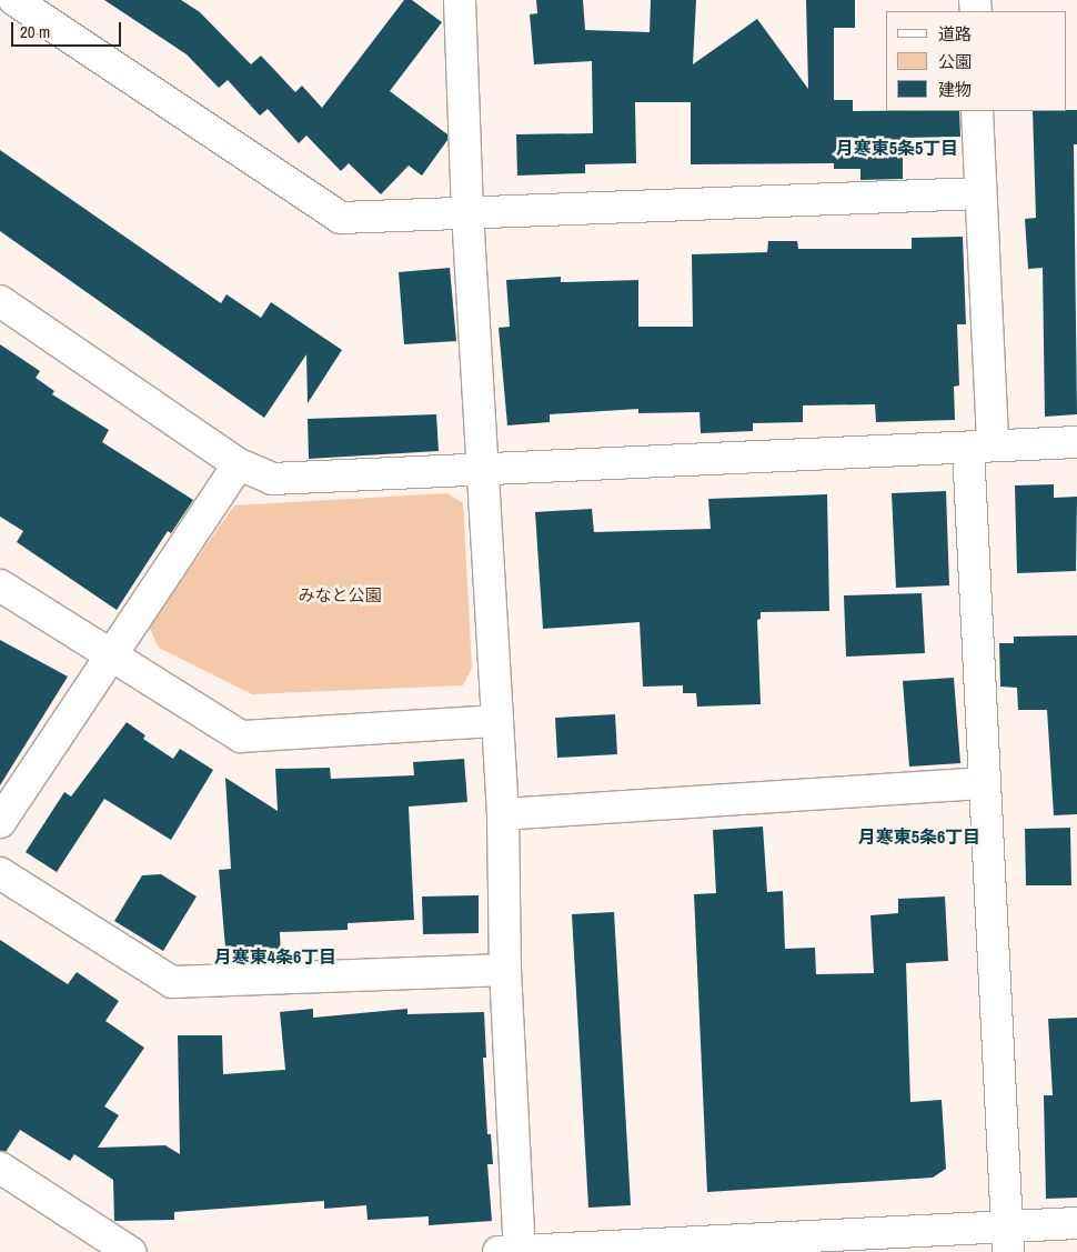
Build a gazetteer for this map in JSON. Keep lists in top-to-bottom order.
{
  "districts": ["月寒東5条5丁目", "月寒東5条6丁目", "月寒東4条6丁目"],
  "parks": ["みなと公園"],
  "legend": ["道路", "公園", "建物"],
  "scale_bar": "20 m"
}
